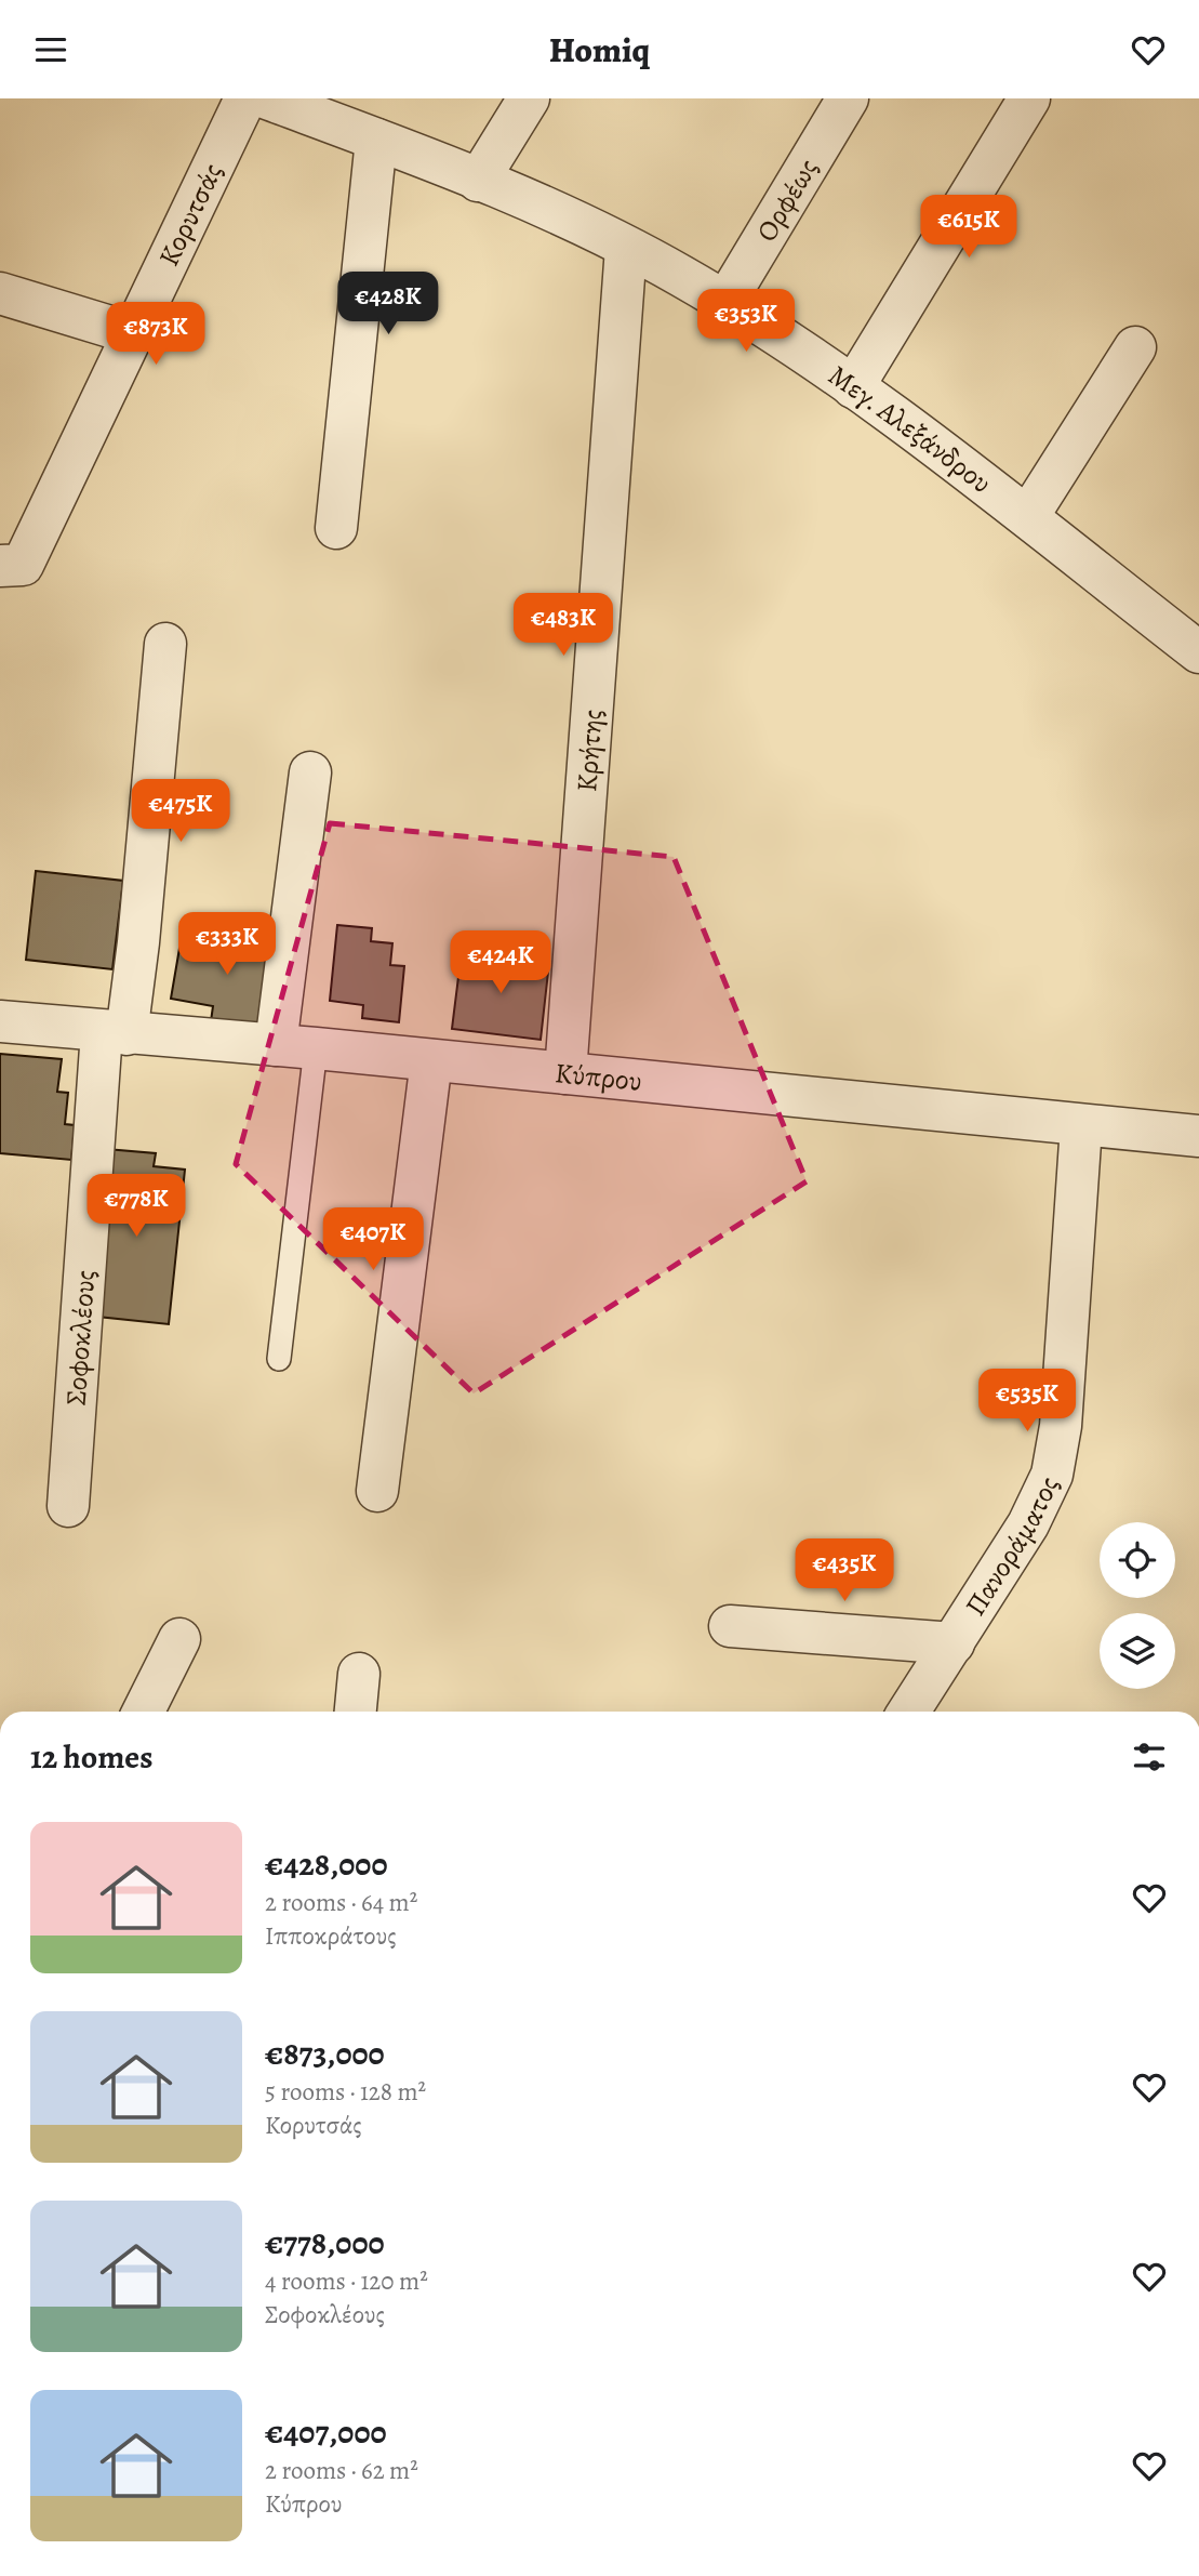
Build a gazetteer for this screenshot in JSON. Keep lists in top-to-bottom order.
{
  "streets": {
    "street": [
      "Ορφέως",
      "Κορυτσάς",
      "Μεγ. Αλεξάνδρου",
      "Κρήτης",
      "Κύπρου",
      "Σοφοκλέους",
      "Πανοράματος"
    ]
  },
  "crossings": [
    ["Ορφέως", "Μεγ. Αλεξάνδρου"],
    ["Μεγ. Αλεξάνδρου", "Κρήτης"],
    ["Κρήτης", "Κύπρου"],
    ["Κύπρου", "Σοφοκλέους"],
    ["Κύπρου", "Πανοράματος"]
  ],
  "page": {
    "header": "Homiq",
    "price": [
      "€615K",
      "€428K",
      "€353K",
      "€873K",
      "€483K",
      "€475K",
      "€333K",
      "€424K",
      "€778K",
      "€407K",
      "€535K",
      "€435K"
    ],
    "heading": "12 homes",
    "list": [
      {
        "name": "€428,000",
        "note": "2 rooms · 64 m² · Ιπποκράτους"
      },
      {
        "name": "€873,000",
        "note": "5 rooms · 128 m² · Κορυτσάς"
      },
      {
        "name": "€778,000",
        "note": "4 rooms · 120 m² · Σοφοκλέους"
      },
      {
        "name": "€407,000",
        "note": "2 rooms · 62 m² · Κύπρου"
      }
    ]
  }
}
